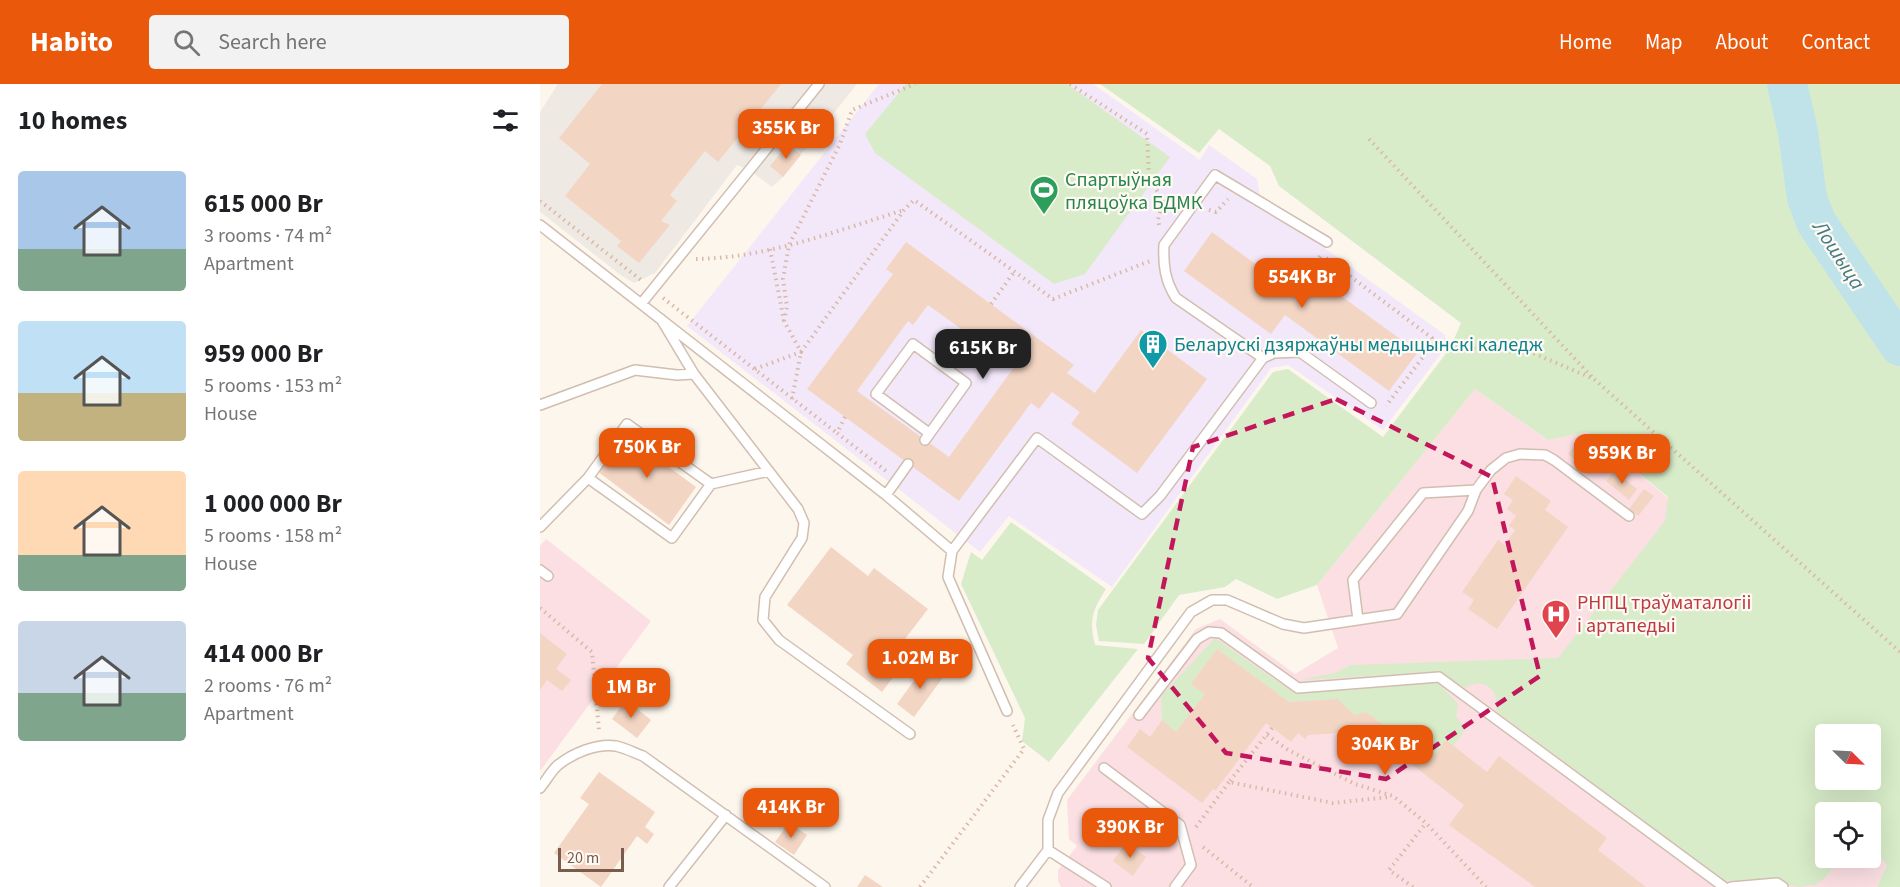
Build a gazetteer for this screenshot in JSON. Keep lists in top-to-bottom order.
{
  "water": ["Лошыца"],
  "places": {
    "sports": ["Спартыўная пляцоўка БДМК"],
    "building": ["Беларускі дзяржаўны медыцынскі каледж"],
    "hospital": ["РНПЦ траўматалогіі і артапедыі"]
  },
  "scale_bar": "20 m",
  "north": "bottom right",
  "page": {
    "header": "Habito",
    "search": "Search here",
    "nav": [
      "Home",
      "Map",
      "About",
      "Contact"
    ],
    "heading": "10 homes",
    "price": [
      "355K Br",
      "554K Br",
      "615K Br",
      "750K Br",
      "959K Br",
      "1.02M Br",
      "1M Br",
      "304K Br",
      "414K Br",
      "390K Br"
    ],
    "list": [
      {
        "name": "615 000 Br",
        "note": "3 rooms · 74 m² · Apartment"
      },
      {
        "name": "959 000 Br",
        "note": "5 rooms · 153 m² · House"
      },
      {
        "name": "1 000 000 Br",
        "note": "5 rooms · 158 m² · House"
      },
      {
        "name": "414 000 Br",
        "note": "2 rooms · 76 m² · Apartment"
      }
    ],
    "scale": "20 m"
  }
}
